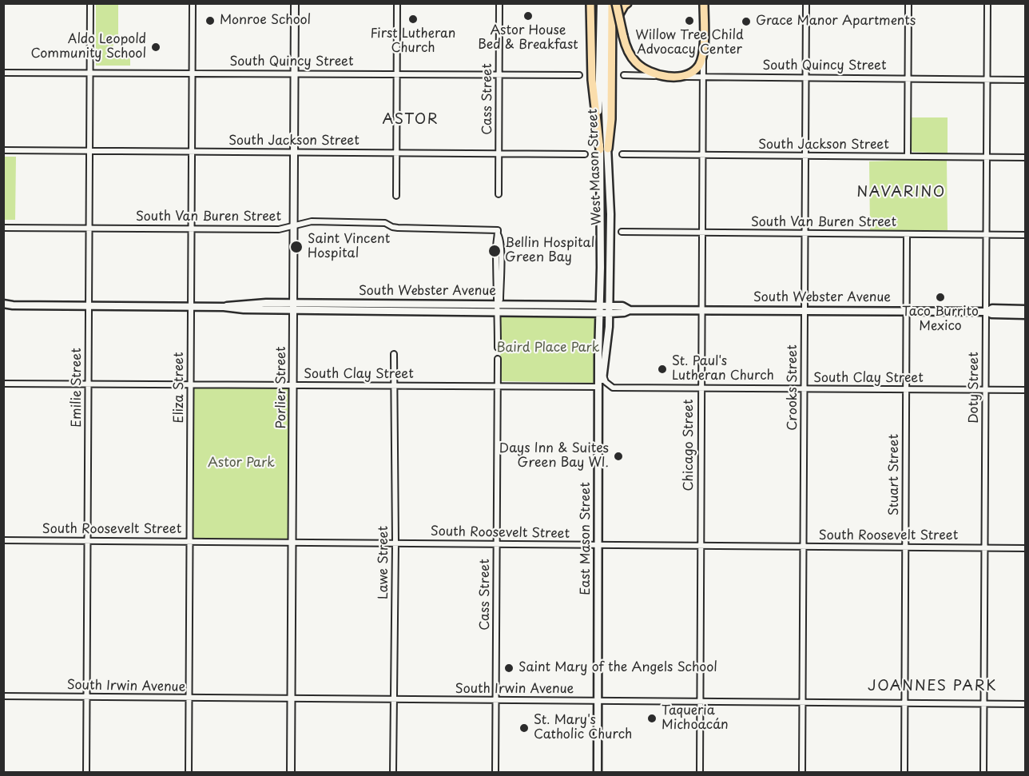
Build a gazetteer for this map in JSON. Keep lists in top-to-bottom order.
{
  "streets": {
    "main road": [
      "South Quincy Street",
      "West Mason Street",
      "South Webster Avenue",
      "Chicago Street",
      "East Mason Street"
    ],
    "street": [
      "Cass Street",
      "South Jackson Street",
      "South Van Buren Street",
      "South Clay Street",
      "Emilie Street",
      "Eliza Street",
      "Porlier Street",
      "Crooks Street",
      "Doty Street",
      "Stuart Street",
      "South Roosevelt Street",
      "Lawe Street",
      "South Irwin Avenue"
    ]
  },
  "crossings": [
    ["South Quincy Street", "Cass Street"],
    ["South Quincy Street", "Emilie Street"],
    ["South Quincy Street", "Eliza Street"],
    ["South Quincy Street", "Porlier Street"],
    ["South Quincy Street", "Crooks Street"],
    ["South Quincy Street", "Doty Street"],
    ["South Quincy Street", "Chicago Street"],
    ["Cass Street", "South Jackson Street"],
    ["Cass Street", "South Clay Street"],
    ["Cass Street", "South Roosevelt Street"],
    ["Cass Street", "South Irwin Avenue"],
    ["South Jackson Street", "Emilie Street"],
    ["South Jackson Street", "Eliza Street"],
    ["South Jackson Street", "Porlier Street"],
    ["South Jackson Street", "Crooks Street"],
    ["South Jackson Street", "Doty Street"],
    ["South Jackson Street", "Chicago Street"],
    ["West Mason Street", "South Webster Avenue"],
    ["West Mason Street", "South Clay Street"],
    ["West Mason Street", "East Mason Street"],
    ["South Van Buren Street", "South Webster Avenue"],
    ["South Van Buren Street", "Emilie Street"],
    ["South Van Buren Street", "Eliza Street"],
    ["South Van Buren Street", "Porlier Street"],
    ["South Van Buren Street", "Crooks Street"],
    ["South Van Buren Street", "Doty Street"],
    ["South Van Buren Street", "Chicago Street"],
    ["South Van Buren Street", "Stuart Street"],
    ["South Webster Avenue", "Emilie Street"],
    ["South Webster Avenue", "Eliza Street"],
    ["South Webster Avenue", "Porlier Street"],
    ["South Webster Avenue", "Crooks Street"],
    ["South Webster Avenue", "Doty Street"],
    ["South Webster Avenue", "Chicago Street"],
    ["South Webster Avenue", "Stuart Street"],
    ["South Webster Avenue", "East Mason Street"],
    ["South Clay Street", "Emilie Street"],
    ["South Clay Street", "Eliza Street"],
    ["South Clay Street", "Porlier Street"],
    ["South Clay Street", "Crooks Street"],
    ["South Clay Street", "Doty Street"],
    ["South Clay Street", "Chicago Street"],
    ["South Clay Street", "Stuart Street"],
    ["South Clay Street", "East Mason Street"],
    ["South Clay Street", "Lawe Street"],
    ["Emilie Street", "South Roosevelt Street"],
    ["Emilie Street", "South Irwin Avenue"],
    ["Eliza Street", "South Roosevelt Street"],
    ["Eliza Street", "South Irwin Avenue"],
    ["Porlier Street", "South Roosevelt Street"],
    ["Porlier Street", "South Irwin Avenue"],
    ["Crooks Street", "South Roosevelt Street"],
    ["Crooks Street", "South Irwin Avenue"],
    ["Doty Street", "South Roosevelt Street"],
    ["Doty Street", "South Irwin Avenue"],
    ["Chicago Street", "South Roosevelt Street"],
    ["Chicago Street", "South Irwin Avenue"],
    ["Stuart Street", "South Roosevelt Street"],
    ["Stuart Street", "South Irwin Avenue"],
    ["South Roosevelt Street", "East Mason Street"],
    ["South Roosevelt Street", "Lawe Street"],
    ["East Mason Street", "South Irwin Avenue"],
    ["Lawe Street", "South Irwin Avenue"]
  ],
  "districts": ["ASTOR", "NAVARINO", "JOANNES PARK"],
  "parks": ["Baird Place Park", "Astor Park"],
  "places": [
    "Astor House Bed & Breakfast",
    "First Lutheran Church",
    "Monroe School",
    "Willow Tree Child Advocacy Center",
    "Grace Manor Apartments",
    "Aldo Leopold Community School",
    "Saint Vincent Hospital",
    "Bellin Hospital Green Bay",
    "Taco Burrito Mexico",
    "St. Paul's Lutheran Church",
    "Days Inn & Suites Green Bay WI.",
    "Saint Mary of the Angels School",
    "Taqueria Michoacán",
    "St. Mary's Catholic Church"
  ]
}
